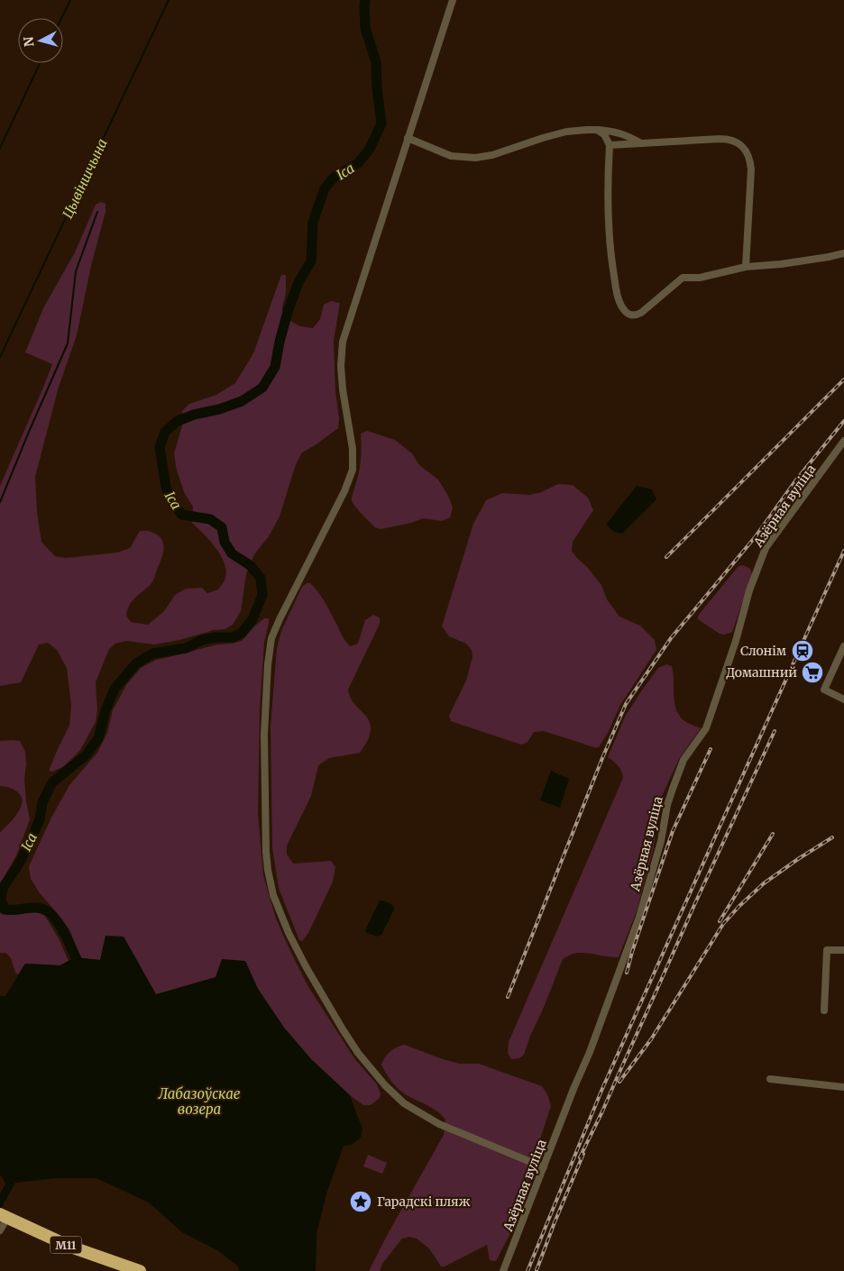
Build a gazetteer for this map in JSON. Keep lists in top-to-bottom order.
{
  "streets": {
    "highway": ["М11"],
    "street": ["Азёрная вуліца"]
  },
  "water": ["Іса", "Цывіншчына", "Лабазоўскае возера"],
  "places": {
    "station": ["Слонім"],
    "supermarket": ["Домашний"],
    "place": ["Гарадскі пляж"]
  },
  "north": "left"
}
